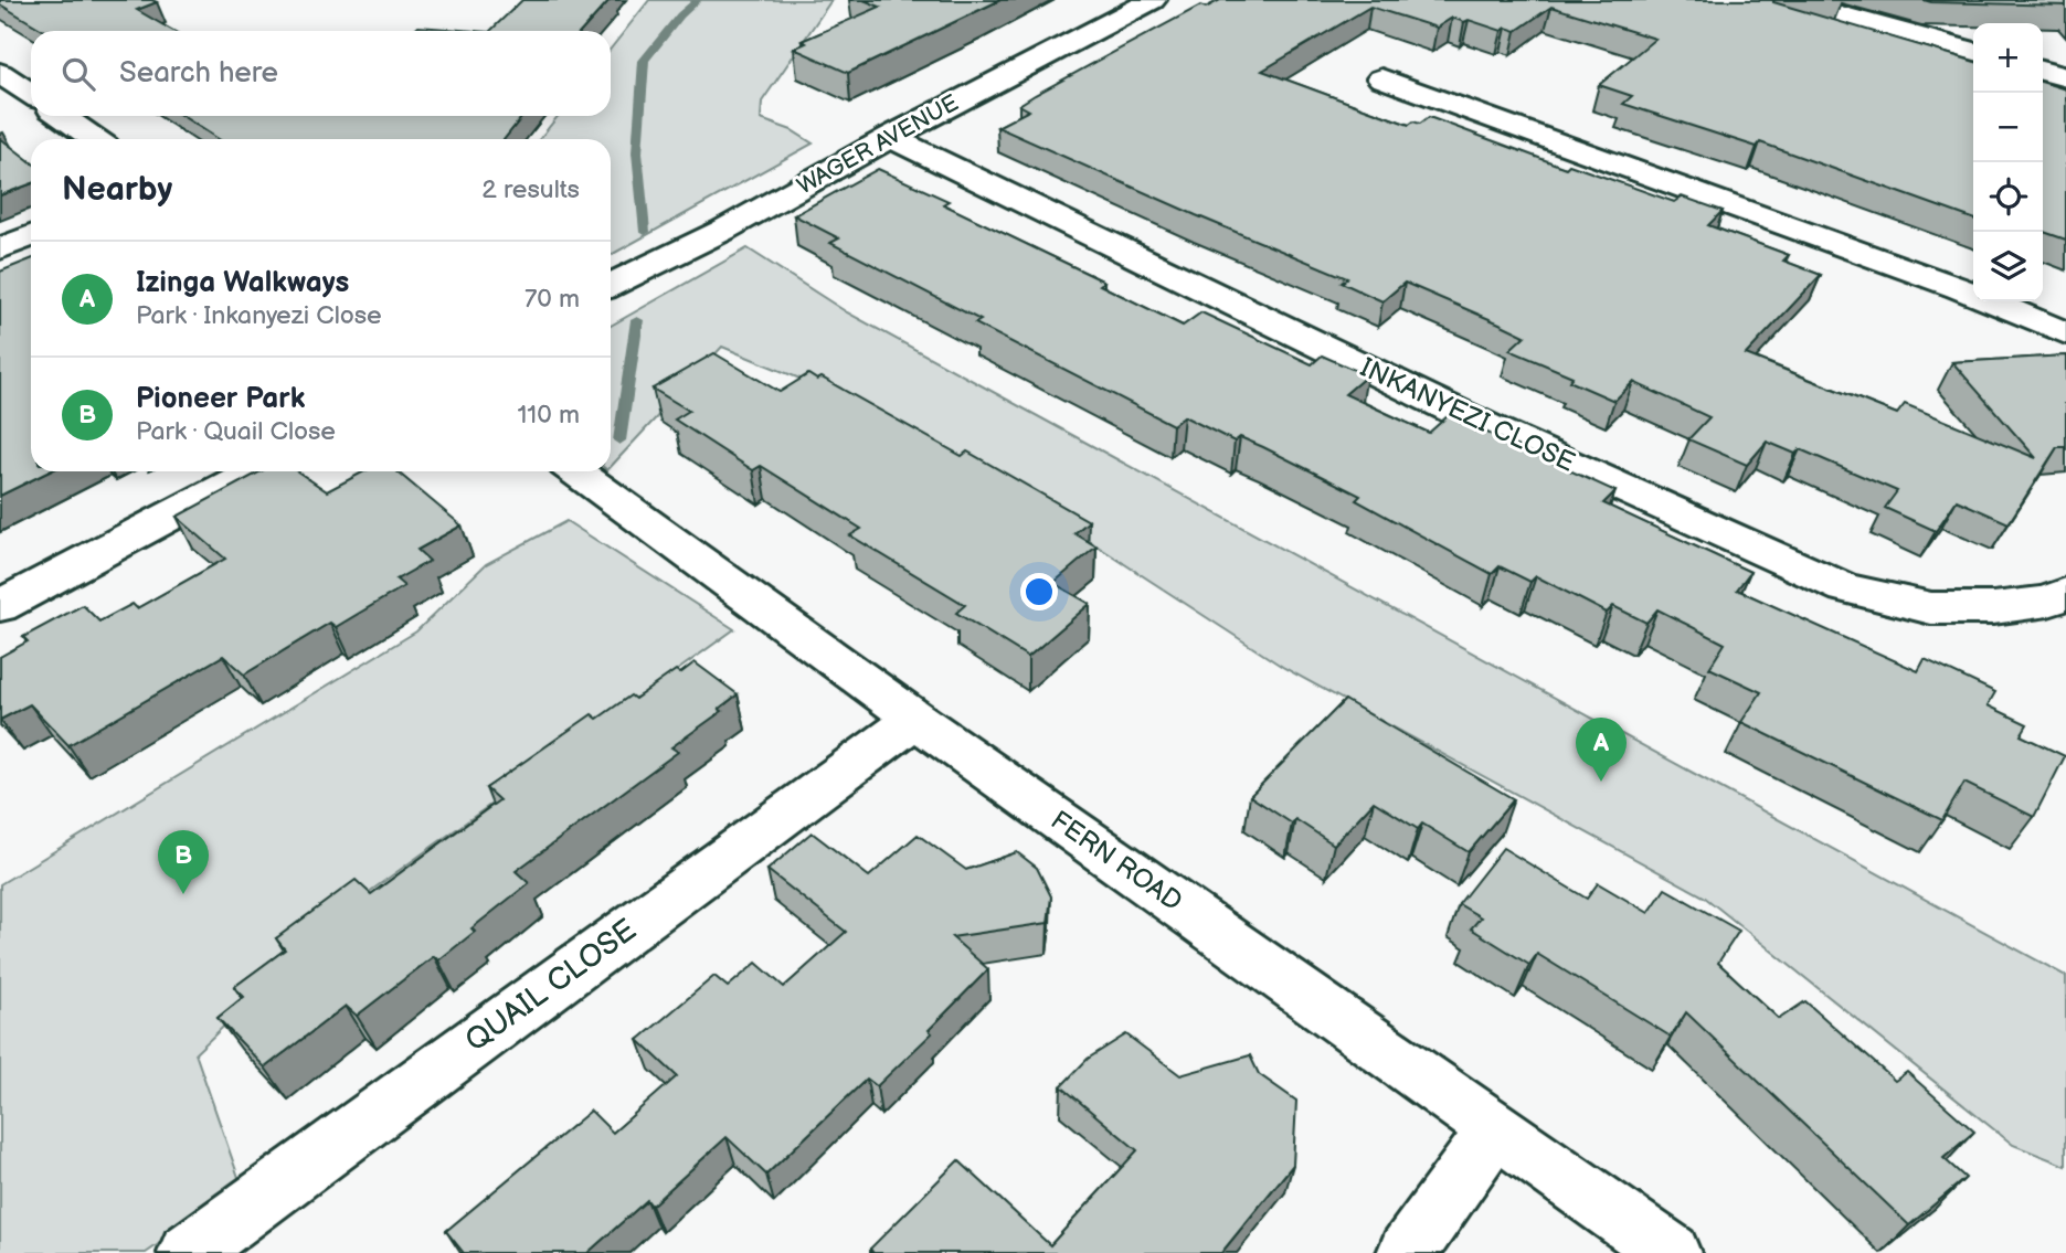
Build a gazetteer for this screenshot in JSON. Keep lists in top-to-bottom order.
{
  "streets": {
    "street": [
      "WAGER AVENUE",
      "INKANYEZI CLOSE",
      "FERN ROAD",
      "QUAIL CLOSE"
    ]
  },
  "crossings": [
    ["WAGER AVENUE", "INKANYEZI CLOSE"],
    ["FERN ROAD", "QUAIL CLOSE"]
  ],
  "page": {
    "map_buttons": ["+", "−"],
    "search": "Search here",
    "heading": ["Nearby", "2 results"],
    "list": [
      {
        "mark": "A",
        "name": "Izinga Walkways",
        "note": "Park · Inkanyezi Close",
        "value": "70 m"
      },
      {
        "mark": "B",
        "name": "Pioneer Park",
        "note": "Park · Quail Close",
        "value": "110 m"
      }
    ],
    "pins": ["A", "B"]
  }
}
